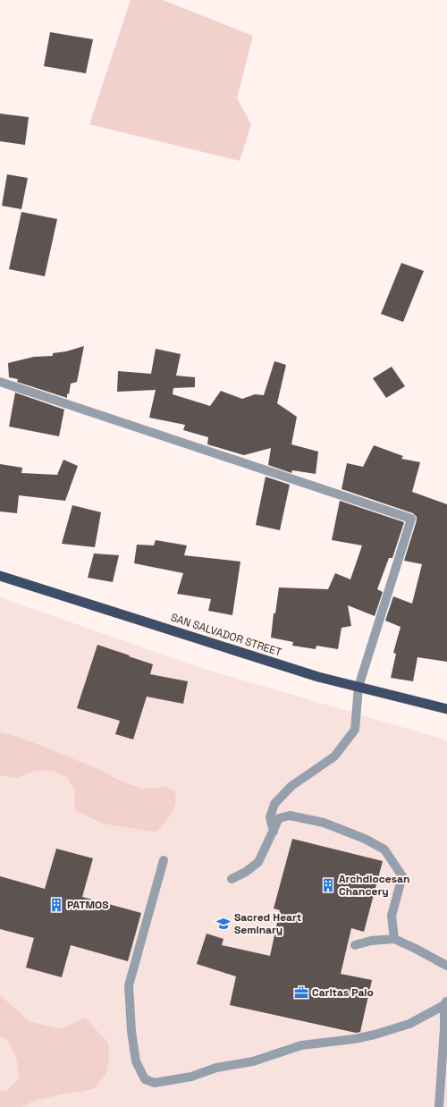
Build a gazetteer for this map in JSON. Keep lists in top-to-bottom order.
{
  "streets": {
    "highway": ["SAN SALVADOR STREET"]
  },
  "places": {
    "building": ["Archdiocesan Chancery", "PATMOS"],
    "school or university": ["Sacred Heart Seminary"],
    "office": ["Caritas Palo"]
  }
}
